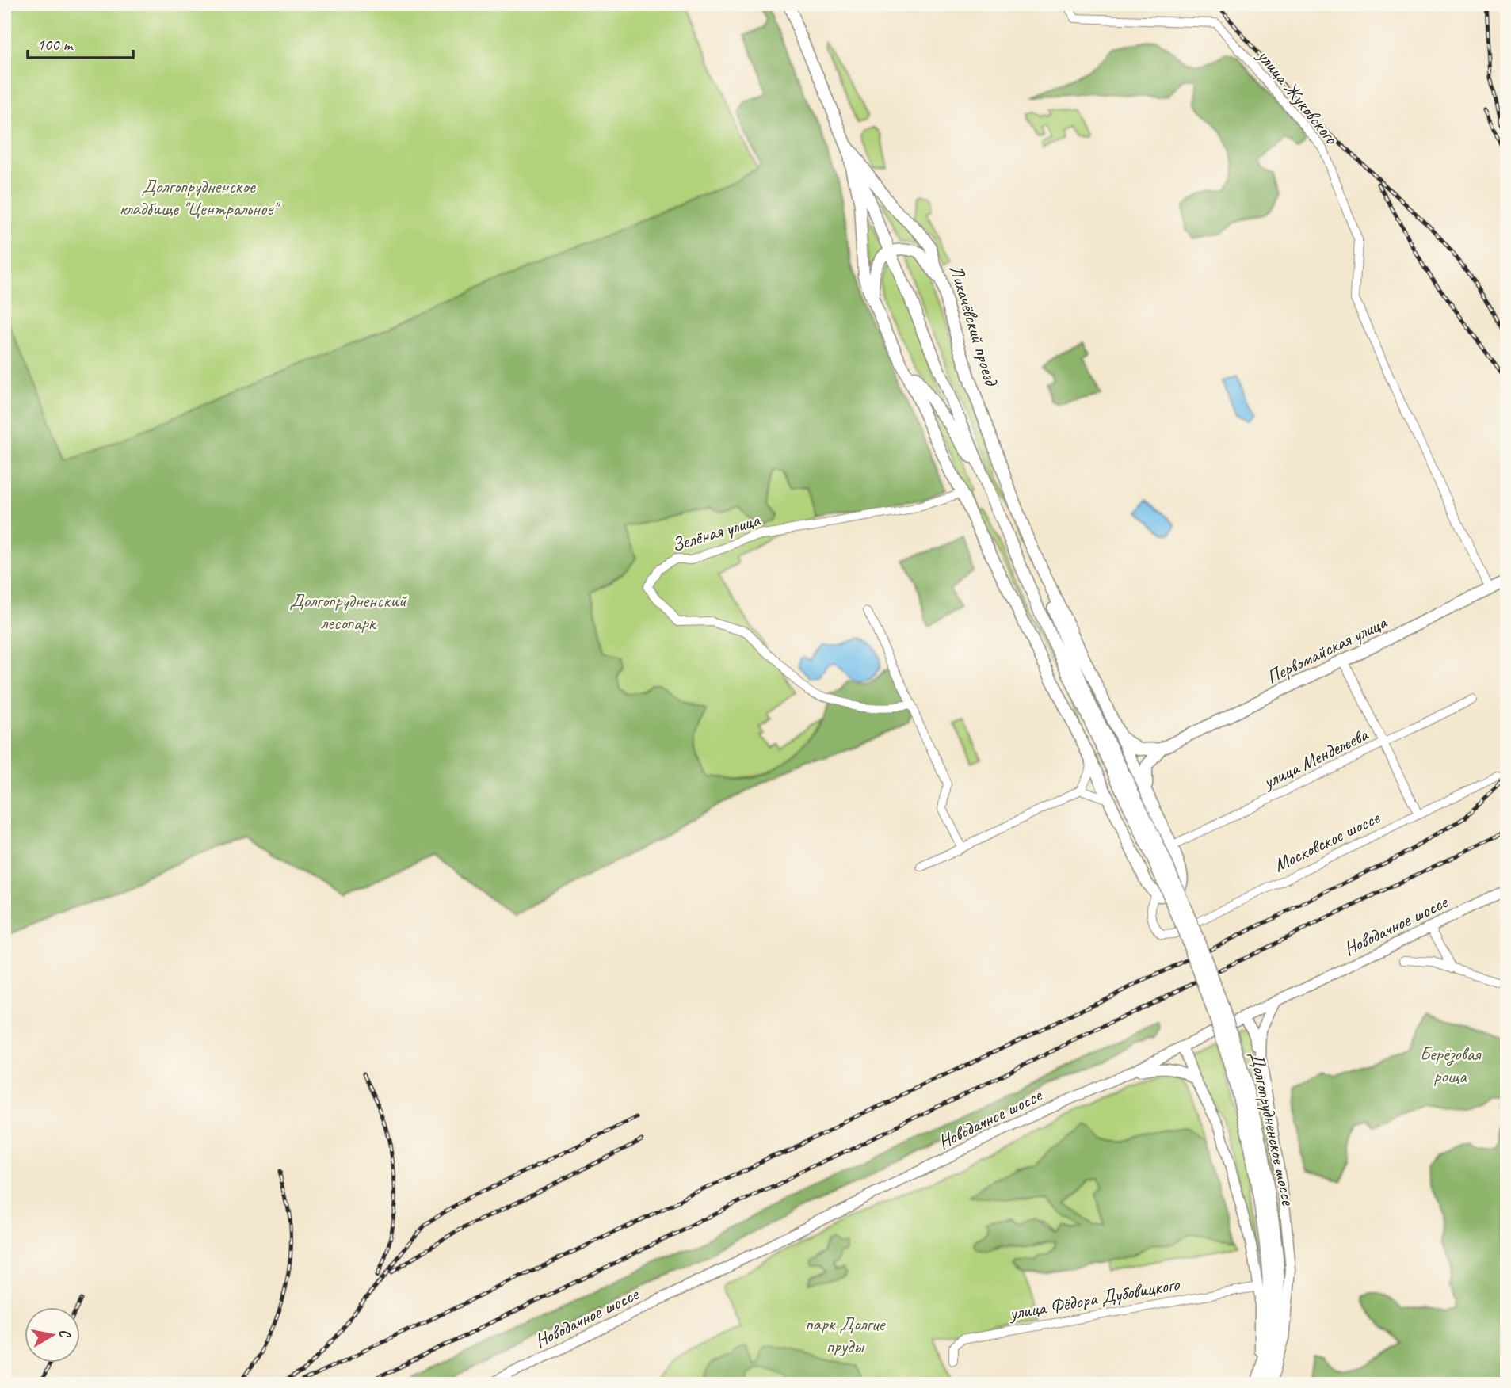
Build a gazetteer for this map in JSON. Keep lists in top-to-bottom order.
{
  "streets": {
    "main road": ["Лихачёвский проезд", "Первомайская улица", "Долгопрудненское шоссе"],
    "street": [
      "улица Жуковского",
      "Зелёная улица",
      "улица Менделеева",
      "Московское шоссе",
      "Новодачное шоссе",
      "улица Фёдора Дубовицкого"
    ]
  },
  "crossings": [
    ["улица Жуковского", "Первомайская улица"],
    ["Лихачёвский проезд", "Долгопрудненское шоссе"]
  ],
  "parks": [
    "Долгопрудненское кладбище \"Центральное\"",
    "Долгопрудненский лесопарк",
    "Берёзовая роща",
    "парк Долгие пруды"
  ],
  "scale_bar": "100 m",
  "north": "right"
}
